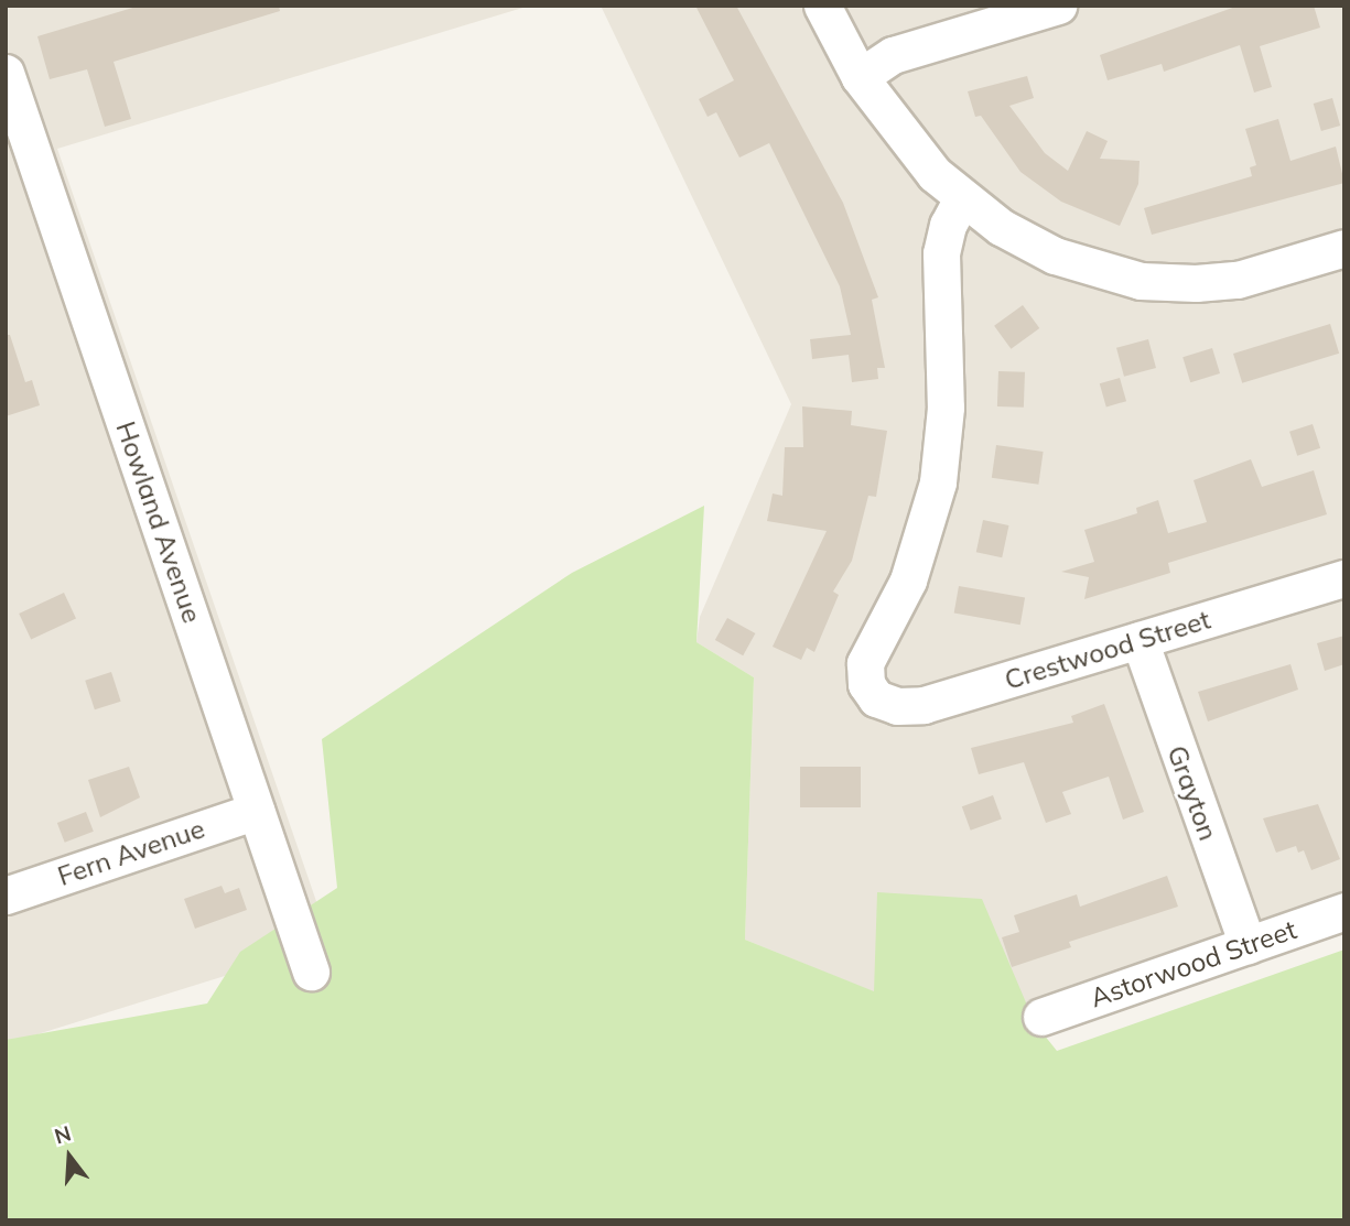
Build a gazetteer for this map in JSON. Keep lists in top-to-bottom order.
{
  "streets": {
    "street": [
      "Howland Avenue",
      "Crestwood Street",
      "Grayton",
      "Fern Avenue",
      "Astorwood Street"
    ]
  },
  "crossings": [
    ["Howland Avenue", "Fern Avenue"],
    ["Crestwood Street", "Grayton"],
    ["Grayton", "Astorwood Street"]
  ],
  "north": "top"
}
